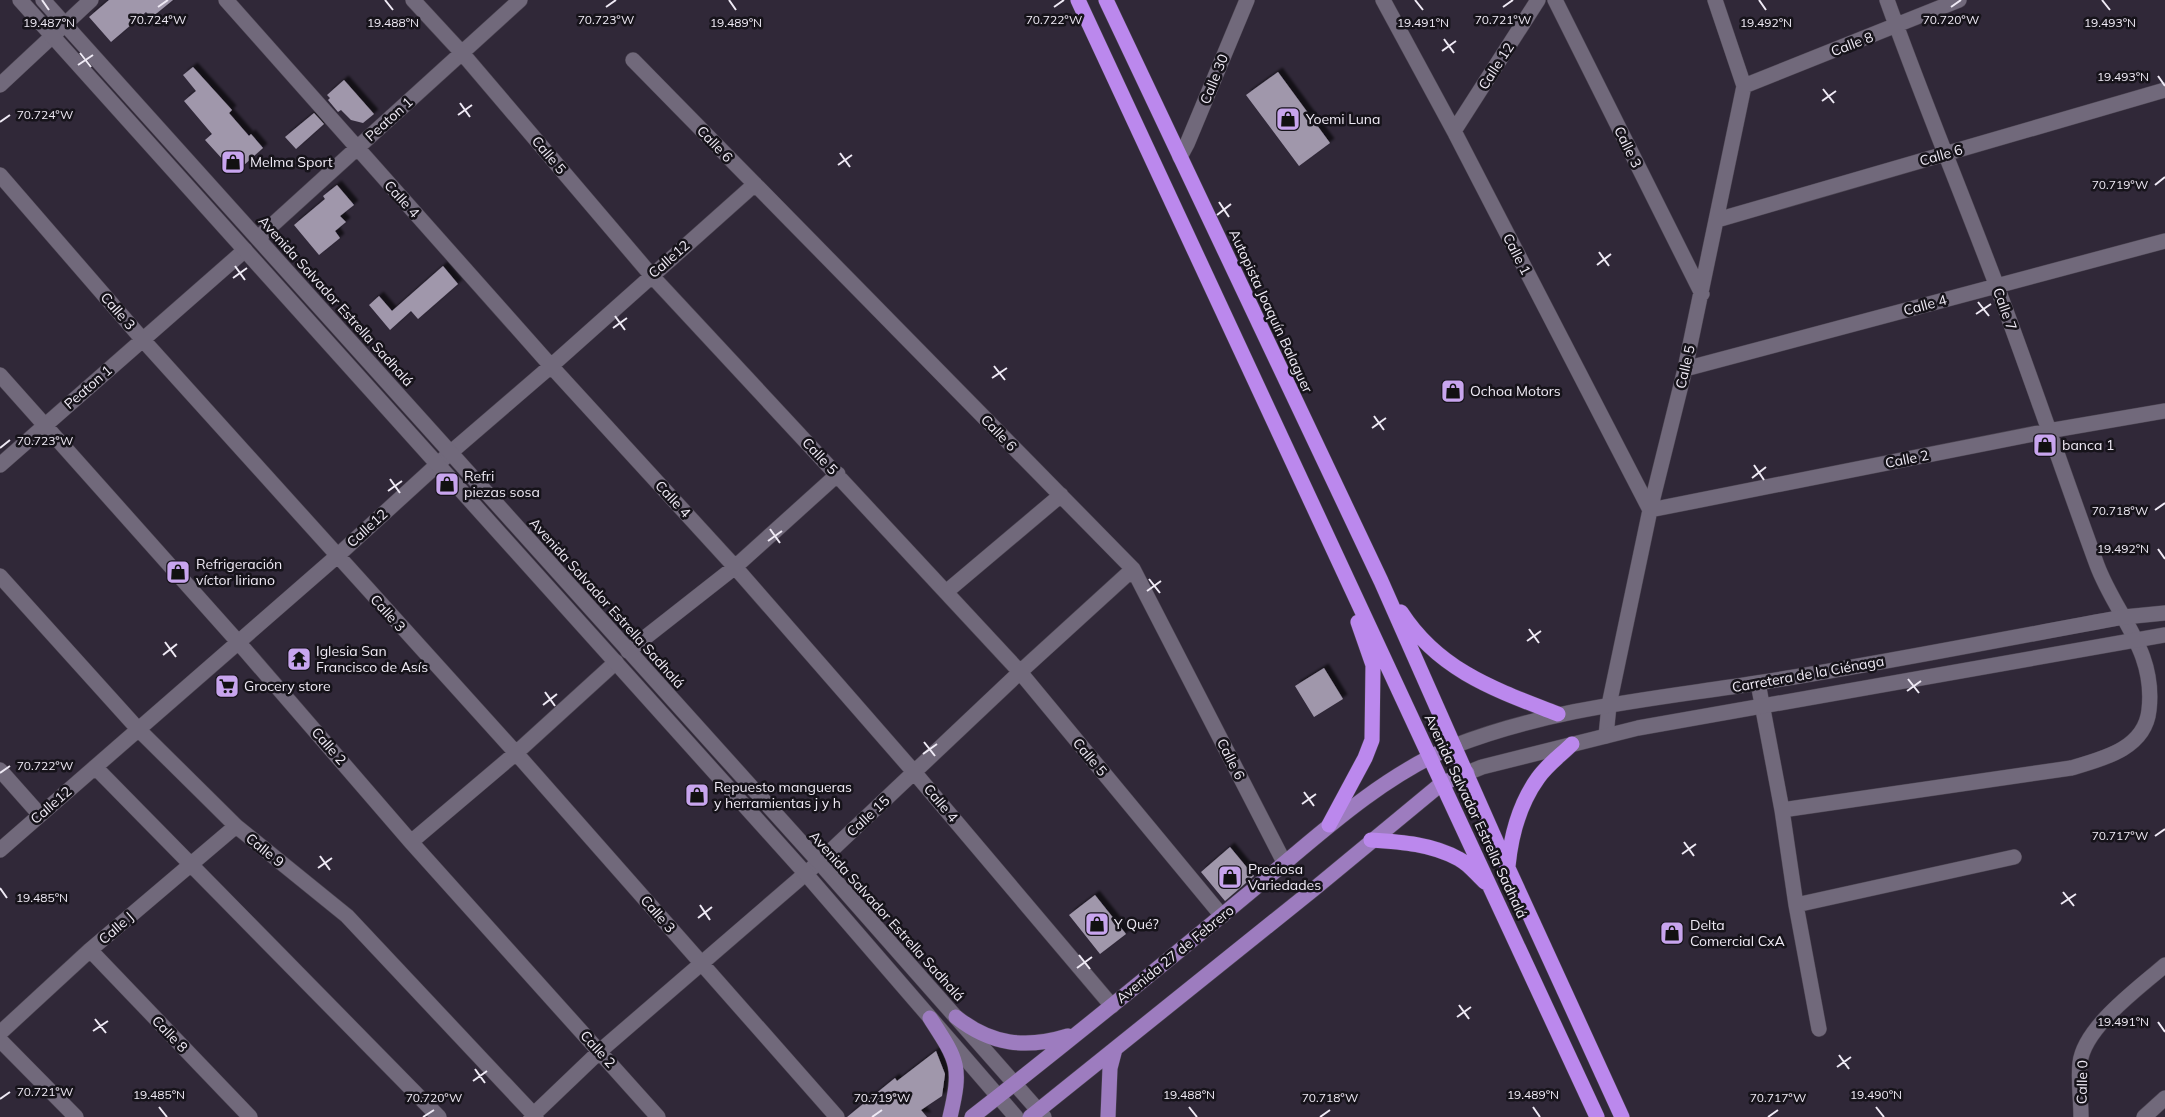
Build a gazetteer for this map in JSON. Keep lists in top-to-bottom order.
{
  "streets": {
    "highway": ["Avenida Salvador Estrella Sadhalá", "Autopista Joaquín Balaguer"],
    "main road": ["Avenida 27 de Febrero"],
    "street": [
      "Calle 8",
      "Calle 12",
      "Calle 30",
      "Peaton 1",
      "Calle 6",
      "Calle 3",
      "Calle 5",
      "Calle 4",
      "Calle 1",
      "Calle12",
      "Calle 7",
      "Calle 2",
      "Carretera de la Ciénaga",
      "Calle 15",
      "Calle 9",
      "Calle J",
      "Calle 0"
    ]
  },
  "crossings": [
    ["Calle 8", "Calle 5"],
    ["Calle 8", "Calle 7"],
    ["Calle 8", "Calle J"],
    ["Calle 12", "Calle 1"],
    ["Calle 30", "Autopista Joaquín Balaguer"],
    ["Peaton 1", "Calle 3"],
    ["Peaton 1", "Calle 5"],
    ["Peaton 1", "Calle 4"],
    ["Peaton 1", "Avenida Salvador Estrella Sadhalá"],
    ["Peaton 1", "Calle 2"],
    ["Calle 6", "Calle 5"],
    ["Calle 6", "Calle12"],
    ["Calle 6", "Calle 7"],
    ["Calle 6", "Calle 15"],
    ["Calle 6", "Avenida 27 de Febrero"],
    ["Calle 3", "Calle 5"],
    ["Calle 3", "Calle12"],
    ["Calle 3", "Calle 15"],
    ["Calle 5", "Calle 4"],
    ["Calle 5", "Calle 1"],
    ["Calle 5", "Calle12"],
    ["Calle 5", "Calle 2"],
    ["Calle 5", "Carretera de la Ciénaga"],
    ["Calle 5", "Calle 15"],
    ["Calle 5", "Avenida 27 de Febrero"],
    ["Calle 4", "Calle12"],
    ["Calle 4", "Calle 7"],
    ["Calle 4", "Calle 15"],
    ["Calle 4", "Avenida 27 de Febrero"],
    ["Calle 1", "Calle 2"],
    ["Calle12", "Avenida Salvador Estrella Sadhalá"],
    ["Calle12", "Calle 2"],
    ["Calle12", "Calle 9"],
    ["Avenida Salvador Estrella Sadhalá", "Autopista Joaquín Balaguer"],
    ["Avenida Salvador Estrella Sadhalá", "Carretera de la Ciénaga"],
    ["Avenida Salvador Estrella Sadhalá", "Calle 15"],
    ["Avenida Salvador Estrella Sadhalá", "Avenida 27 de Febrero"],
    ["Calle 7", "Calle 2"],
    ["Calle 7", "Carretera de la Ciénaga"],
    ["Calle 2", "Calle 15"],
    ["Carretera de la Ciénaga", "Avenida 27 de Febrero"],
    ["Calle 15", "Calle 9"],
    ["Calle 9", "Calle J"]
  ],
  "places": {
    "shop": [
      "Yoemi Luna",
      "Melma Sport",
      "Ochoa Motors",
      "banca 1",
      "Refri piezas sosa",
      "Refrigeración víctor liriano",
      "Repuesto mangueras y herramientas j y h",
      "Preciosa Variedades",
      "Y Qué?",
      "Delta Comercial CxA"
    ],
    "temple": ["Iglesia San Francisco de Asís"],
    "supermarket": ["Grocery store"]
  },
  "coordinates": [
    "70.724°W",
    "70.723°W",
    "70.722°W",
    "70.721°W",
    "70.720°W",
    "19.493°N",
    "19.487°N",
    "19.488°N",
    "19.489°N",
    "19.491°N",
    "19.492°N",
    "70.719°W",
    "70.718°W",
    "70.717°W",
    "19.485°N",
    "19.490°N"
  ]
}
